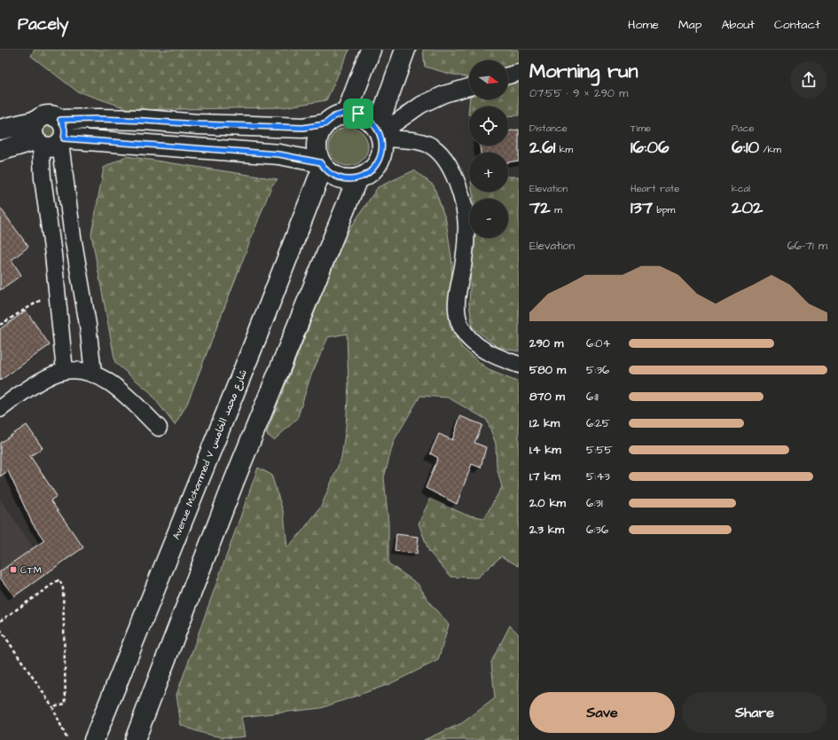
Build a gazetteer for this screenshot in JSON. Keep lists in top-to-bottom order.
{
  "streets": {
    "main road": ["Avenue Mohammed V شارع محمد الخامس"]
  },
  "places": {
    "transit": ["CTM"]
  },
  "north": "right",
  "page": {
    "header": "Pacely",
    "nav": [
      "Home",
      "Map",
      "About",
      "Contact"
    ],
    "heading": ["Morning run", "07:55 · 9 × 290 m"],
    "map_buttons": ["+", "−"],
    "stats": [
      ["Distance", "2.61 km"],
      ["Time", "16:06"],
      ["Pace", "6:10 /km"],
      ["Elevation", "72 m"],
      ["Heart rate", "137 bpm"],
      ["kcal", "202"]
    ],
    "chart": ["Elevation", "66–71 m"],
    "list": [
      {
        "name": "290 m",
        "note": "6:04"
      },
      {
        "name": "580 m",
        "note": "5:36"
      },
      {
        "name": "870 m",
        "note": "6:11"
      },
      {
        "name": "1.2 km",
        "note": "6:25"
      },
      {
        "name": "1.4 km",
        "note": "5:55"
      },
      {
        "name": "1.7 km",
        "note": "5:43"
      },
      {
        "name": "2.0 km",
        "note": "6:31"
      },
      {
        "name": "2.3 km",
        "note": "6:36"
      }
    ],
    "buttons": ["Save", "Share"]
  }
}
